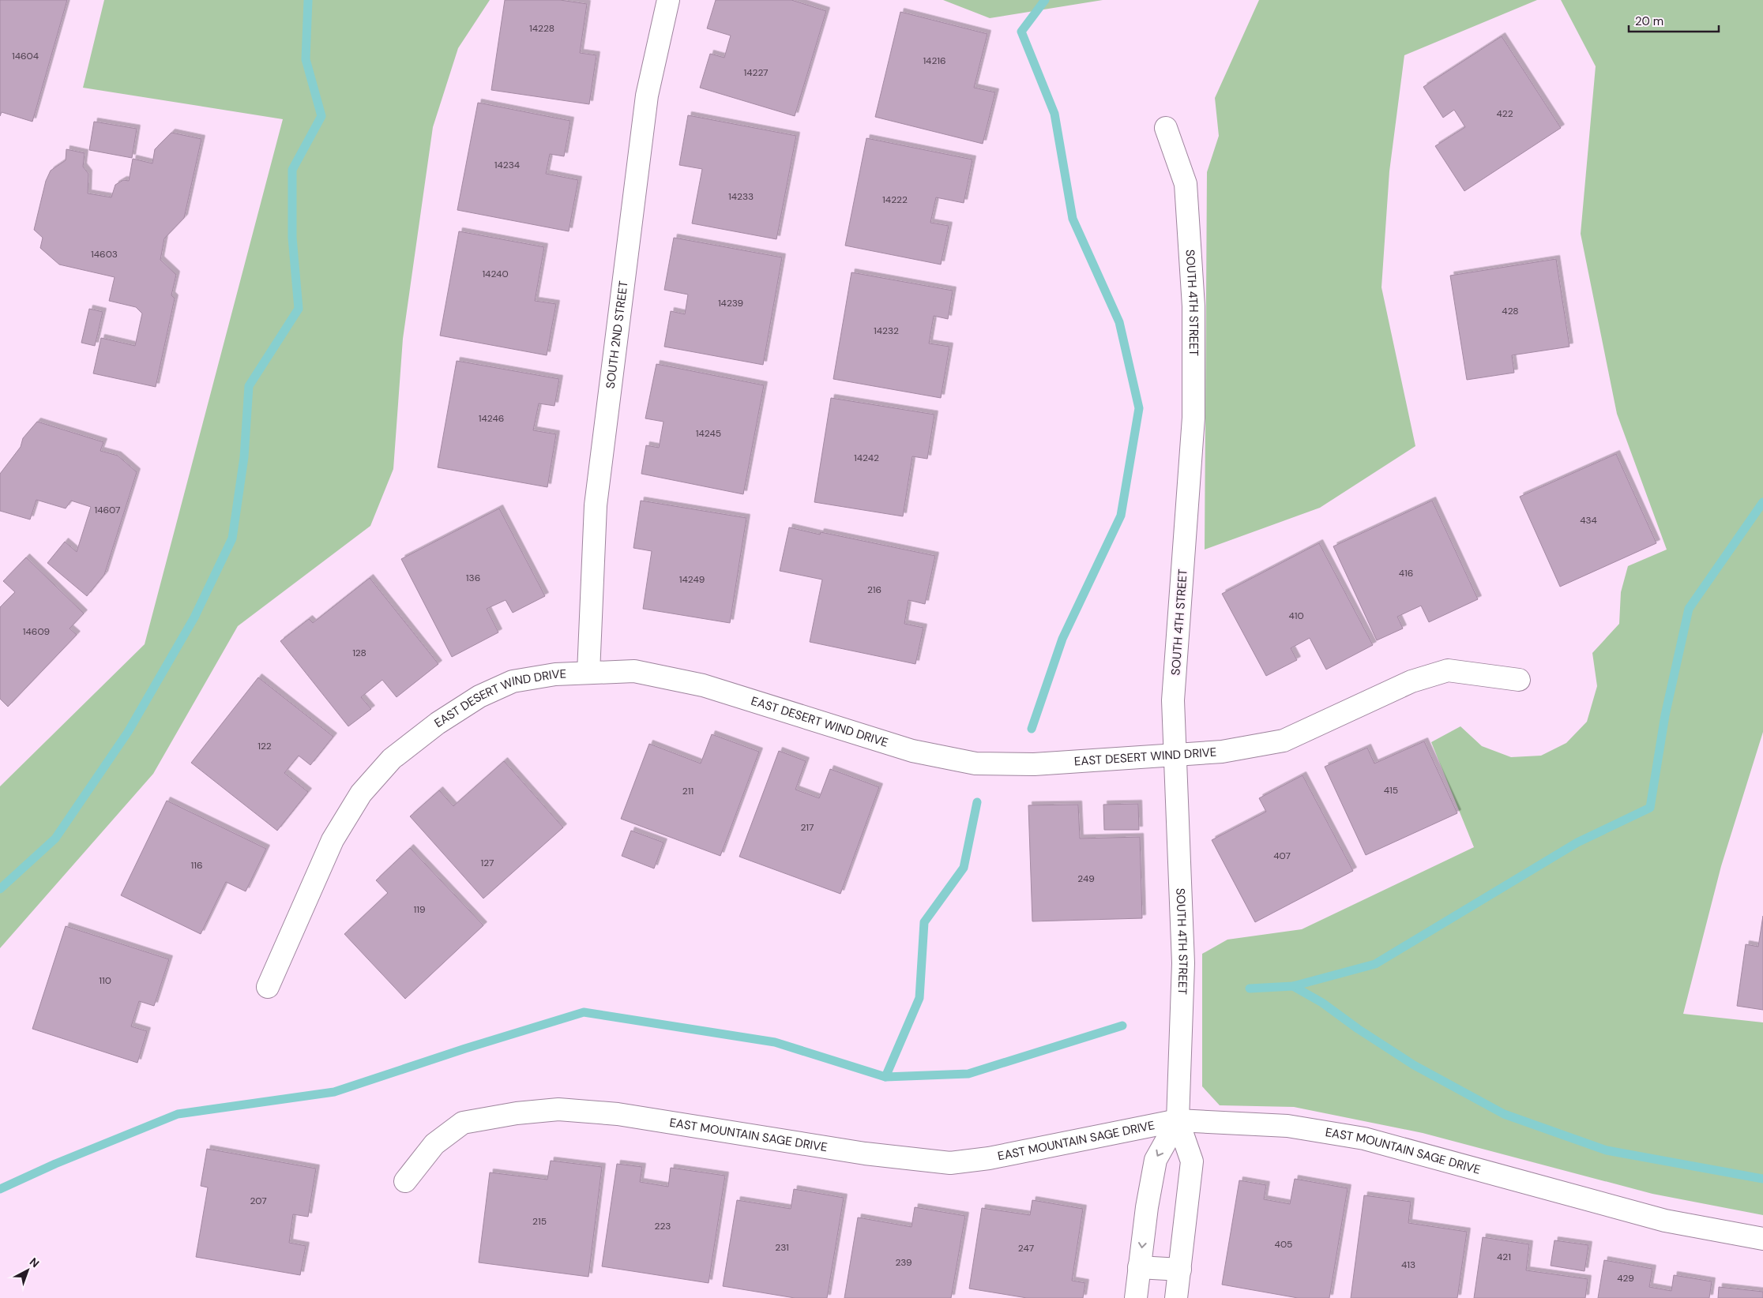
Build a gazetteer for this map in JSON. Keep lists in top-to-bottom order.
{
  "streets": {
    "street": [
      "SOUTH 4TH STREET",
      "SOUTH 2ND STREET",
      "EAST DESERT WIND DRIVE",
      "EAST MOUNTAIN SAGE DRIVE"
    ]
  },
  "crossings": [
    ["SOUTH 4TH STREET", "EAST DESERT WIND DRIVE"],
    ["SOUTH 4TH STREET", "EAST MOUNTAIN SAGE DRIVE"],
    ["SOUTH 2ND STREET", "EAST DESERT WIND DRIVE"]
  ],
  "house_numbers": [
    "14228",
    "14604",
    "14216",
    "14227",
    "422",
    "14234",
    "14233",
    "14222",
    "14603",
    "14240",
    "14239",
    "428",
    "14232",
    "14246",
    "14245",
    "14242",
    "14607",
    "434",
    "416",
    "136",
    "14249",
    "216",
    "410",
    "14609",
    "128",
    "122",
    "415",
    "211",
    "217",
    "407",
    "127",
    "116",
    "249",
    "119",
    "110",
    "207",
    "215",
    "223",
    "405",
    "231",
    "247",
    "421",
    "239",
    "413",
    "429"
  ],
  "scale_bar": "20 m",
  "north": "top right"
}
